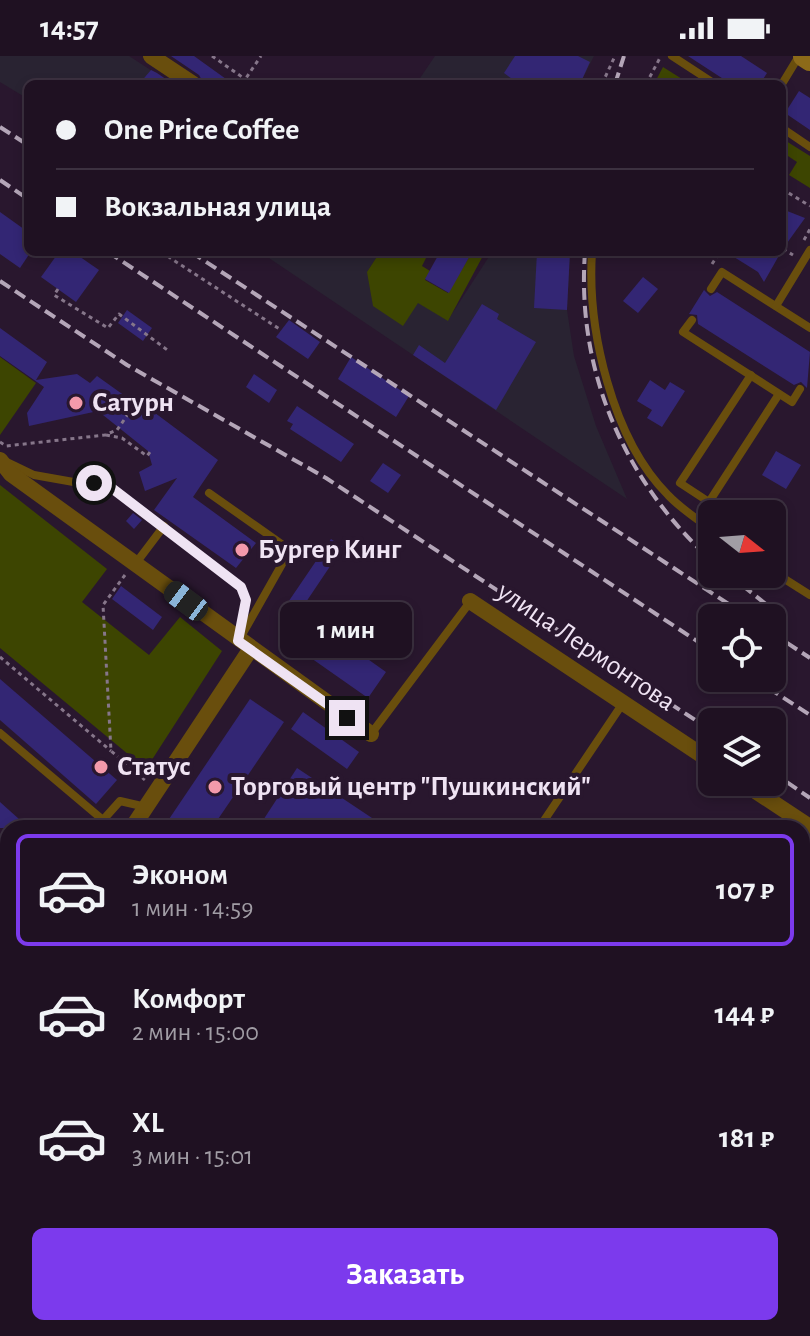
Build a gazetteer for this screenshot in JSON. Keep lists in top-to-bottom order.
{
  "streets": {
    "street": ["улица Лермонтова"]
  },
  "places": [
    "Сатурн",
    "Бургер Кинг",
    "Статус",
    "Торговый центр \"Пушкинский\""
  ],
  "north": "right",
  "page": {
    "status": "14:57",
    "banner": ["One Price Coffee", "Вокзальная улица"],
    "bubble": "1 мин",
    "list": [
      {
        "name": "Эконом",
        "note": "1 мин · 14:59",
        "value": "107 ₽"
      },
      {
        "name": "Комфорт",
        "note": "2 мин · 15:00",
        "value": "144 ₽"
      },
      {
        "name": "XL",
        "note": "3 мин · 15:01",
        "value": "181 ₽"
      }
    ],
    "buttons": "Заказать"
  }
}
